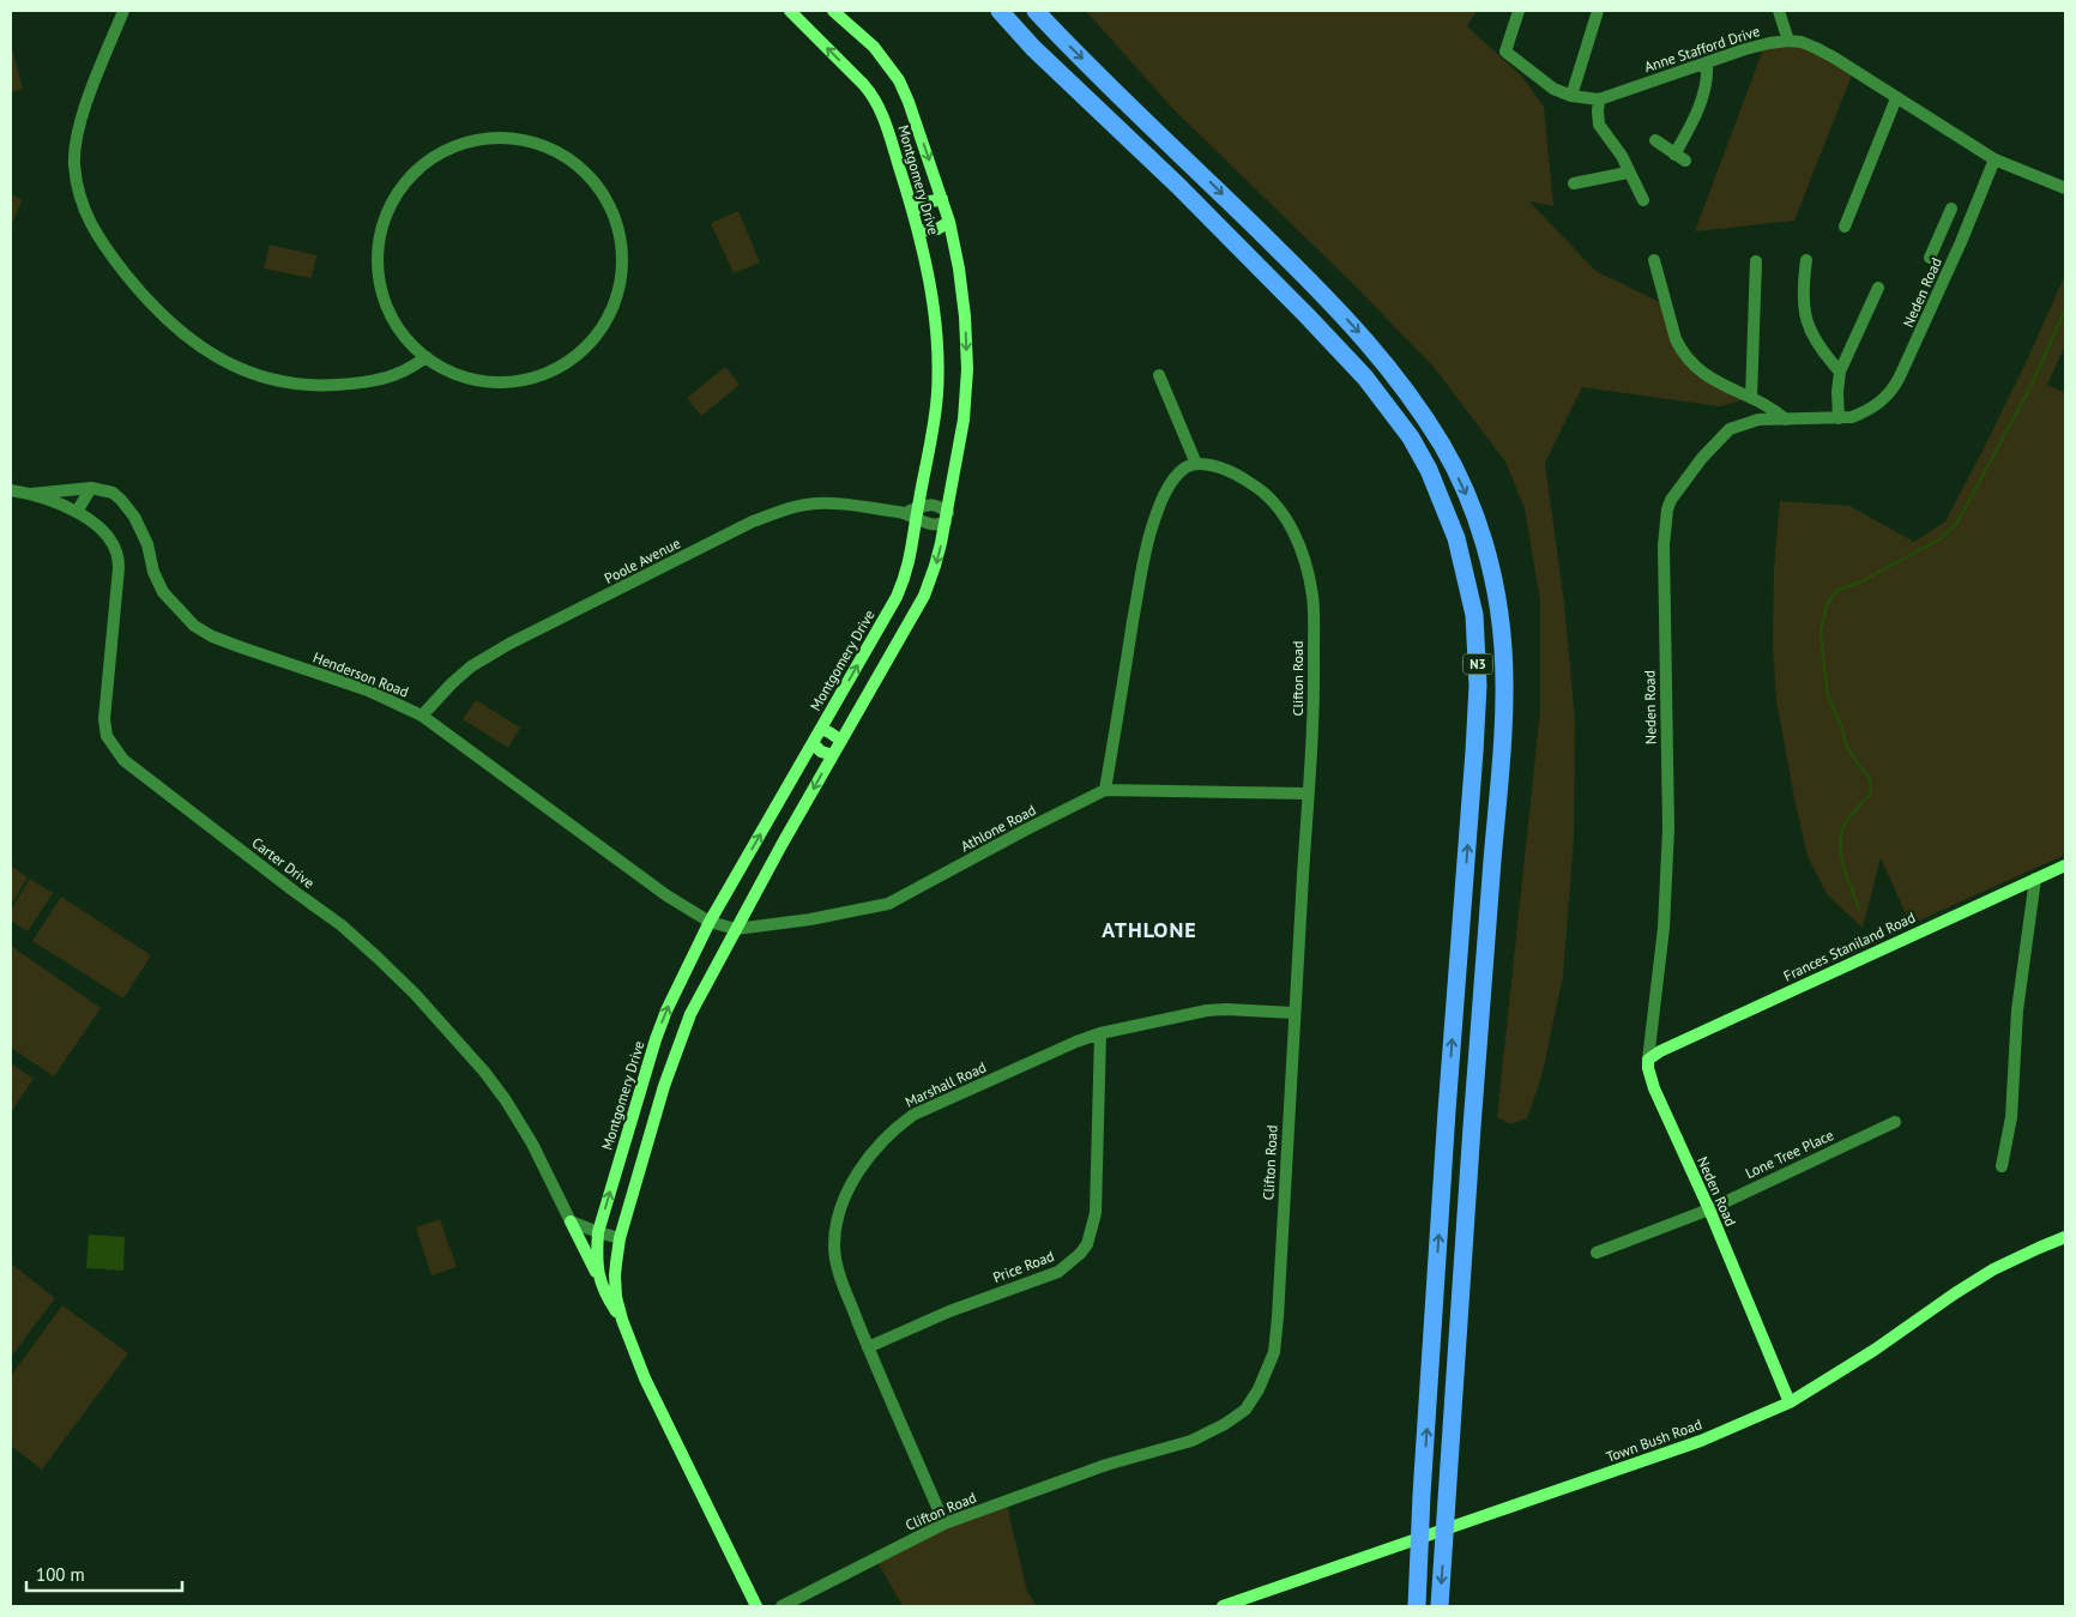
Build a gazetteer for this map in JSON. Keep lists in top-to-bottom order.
{
  "streets": {
    "highway": ["N3"],
    "street": [
      "Anne Stafford Drive",
      "Montgomery Drive",
      "Neden Road",
      "Poole Avenue",
      "Henderson Road",
      "Clifton Road",
      "Athlone Road",
      "Carter Drive",
      "Frances Staniland Road",
      "Marshall Road",
      "Lone Tree Place",
      "Price Road",
      "Town Bush Road"
    ]
  },
  "crossings": [
    ["Anne Stafford Drive", "Neden Road"],
    ["Montgomery Drive", "Poole Avenue"],
    ["Montgomery Drive", "Henderson Road"],
    ["Montgomery Drive", "Athlone Road"],
    ["Neden Road", "Frances Staniland Road"],
    ["Neden Road", "Lone Tree Place"],
    ["Neden Road", "Town Bush Road"],
    ["Poole Avenue", "Henderson Road"],
    ["Henderson Road", "Athlone Road"],
    ["Henderson Road", "Carter Drive"],
    ["Clifton Road", "Athlone Road"],
    ["Clifton Road", "Marshall Road"],
    ["Marshall Road", "Price Road"]
  ],
  "districts": ["ATHLONE"],
  "scale_bar": "100 m"
}
